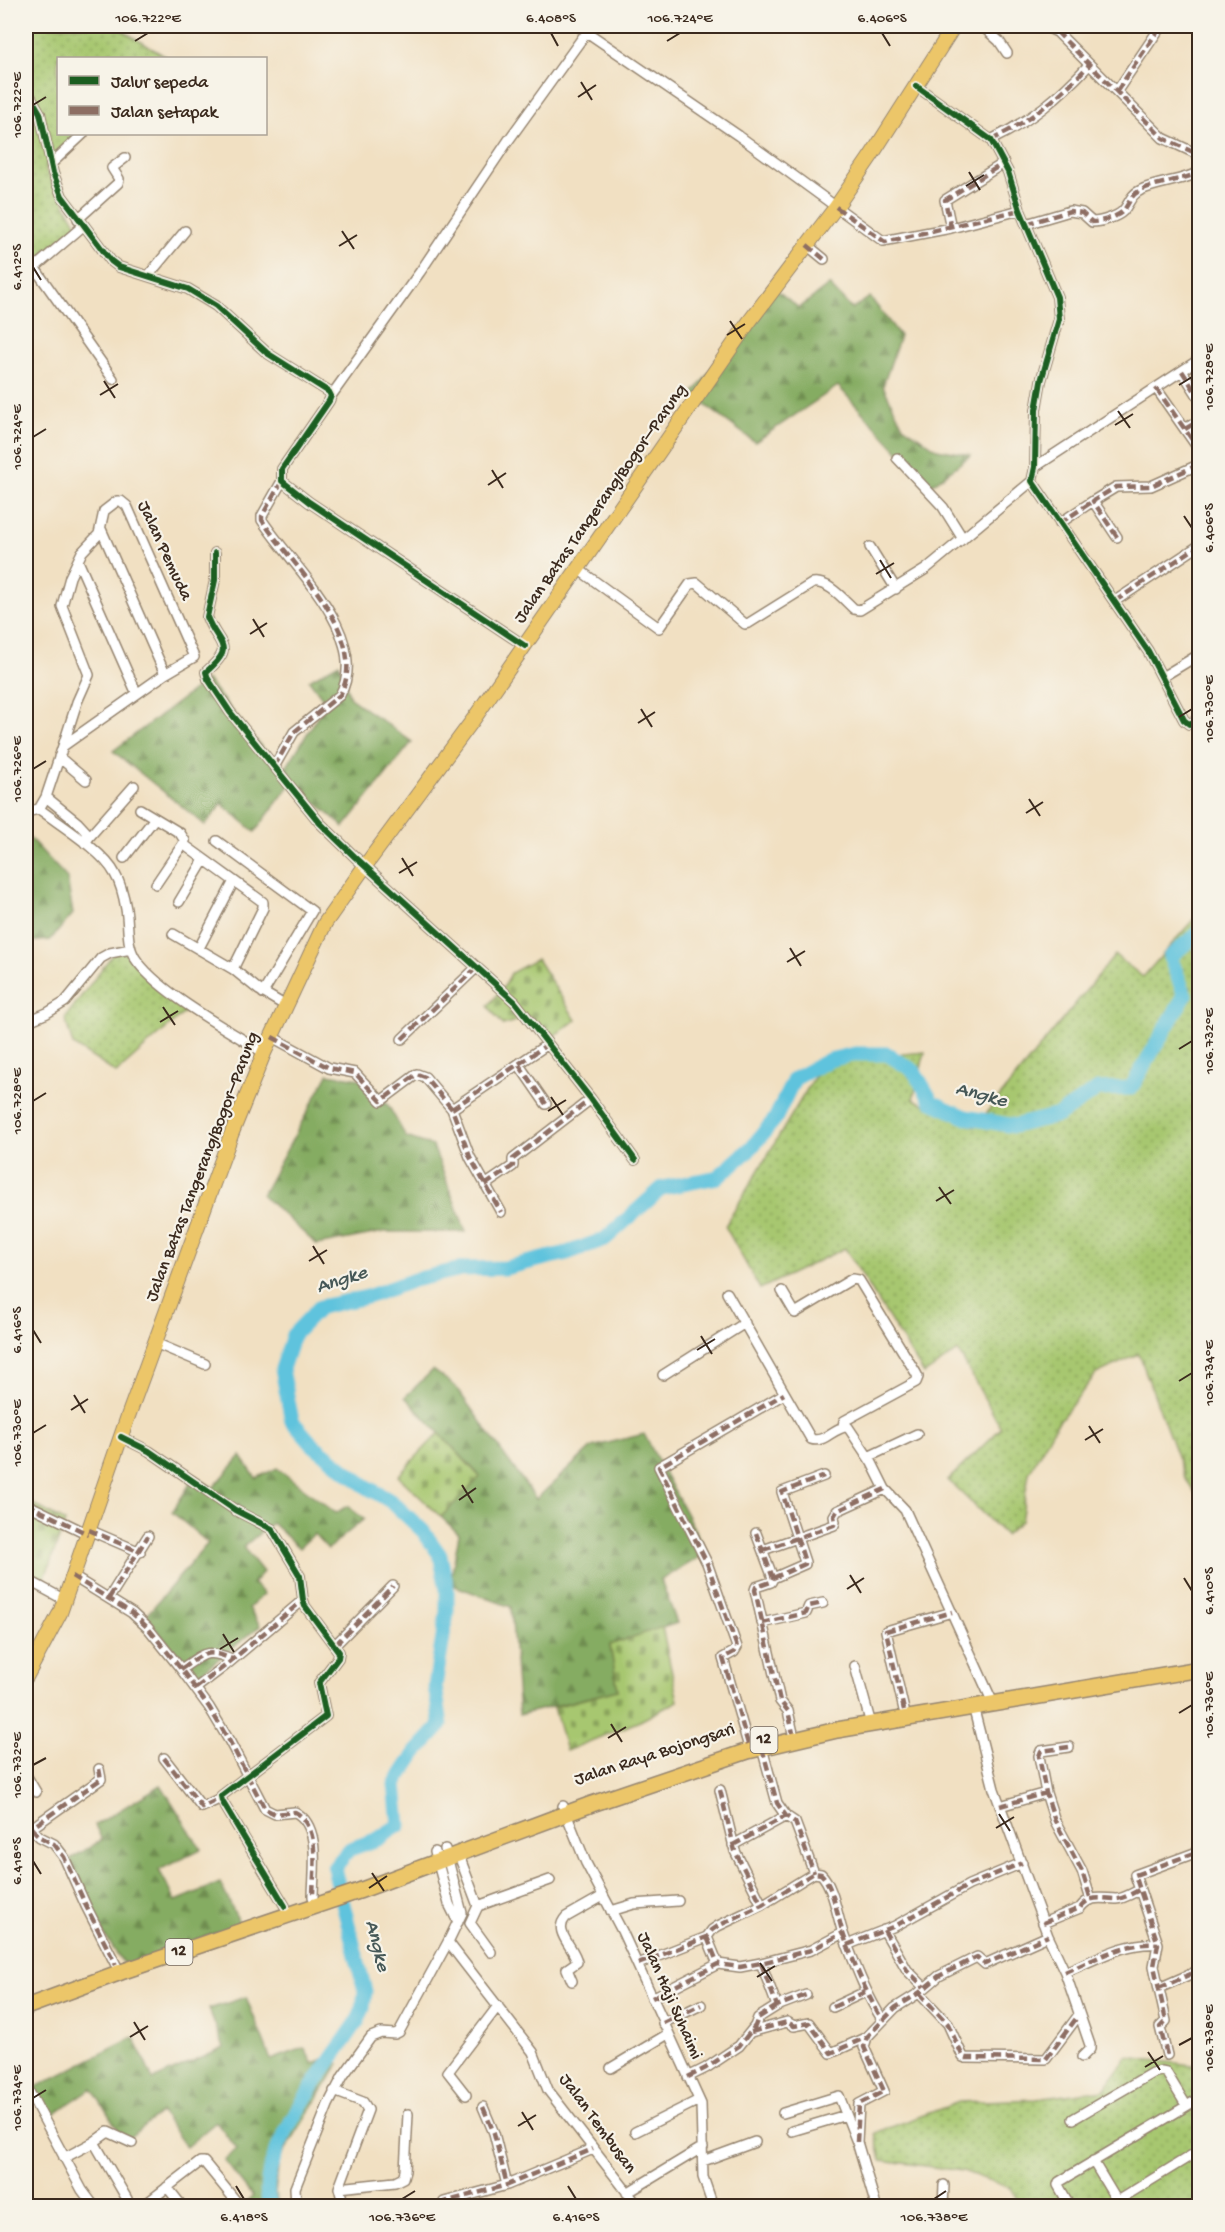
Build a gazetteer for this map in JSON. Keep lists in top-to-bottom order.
{
  "streets": {
    "highway": ["12", "Jalan Raya Bojongsari"],
    "main road": ["Jalan Batas Tangerang/Bogor–Parung"],
    "street": ["Jalan Pemuda", "Jalan Haji Suhaimi", "Jalan Tembusan"]
  },
  "crossings": [
    ["12", "Jalan Raya Bojongsari"],
    ["Jalan Raya Bojongsari", "Jalan Haji Suhaimi"],
    ["Jalan Haji Suhaimi", "Jalan Tembusan"]
  ],
  "water": ["Angke"],
  "legend": ["Jalur sepeda", "Jalan setapak"],
  "coordinates": [
    "106.722°E",
    "6.408°S",
    "106.724°E",
    "6.406°S",
    "6.412°S",
    "106.728°E",
    "106.730°E",
    "106.726°E",
    "106.732°E",
    "6.416°S",
    "106.734°E",
    "6.410°S",
    "106.736°E",
    "6.418°S",
    "106.738°E"
  ]
}
